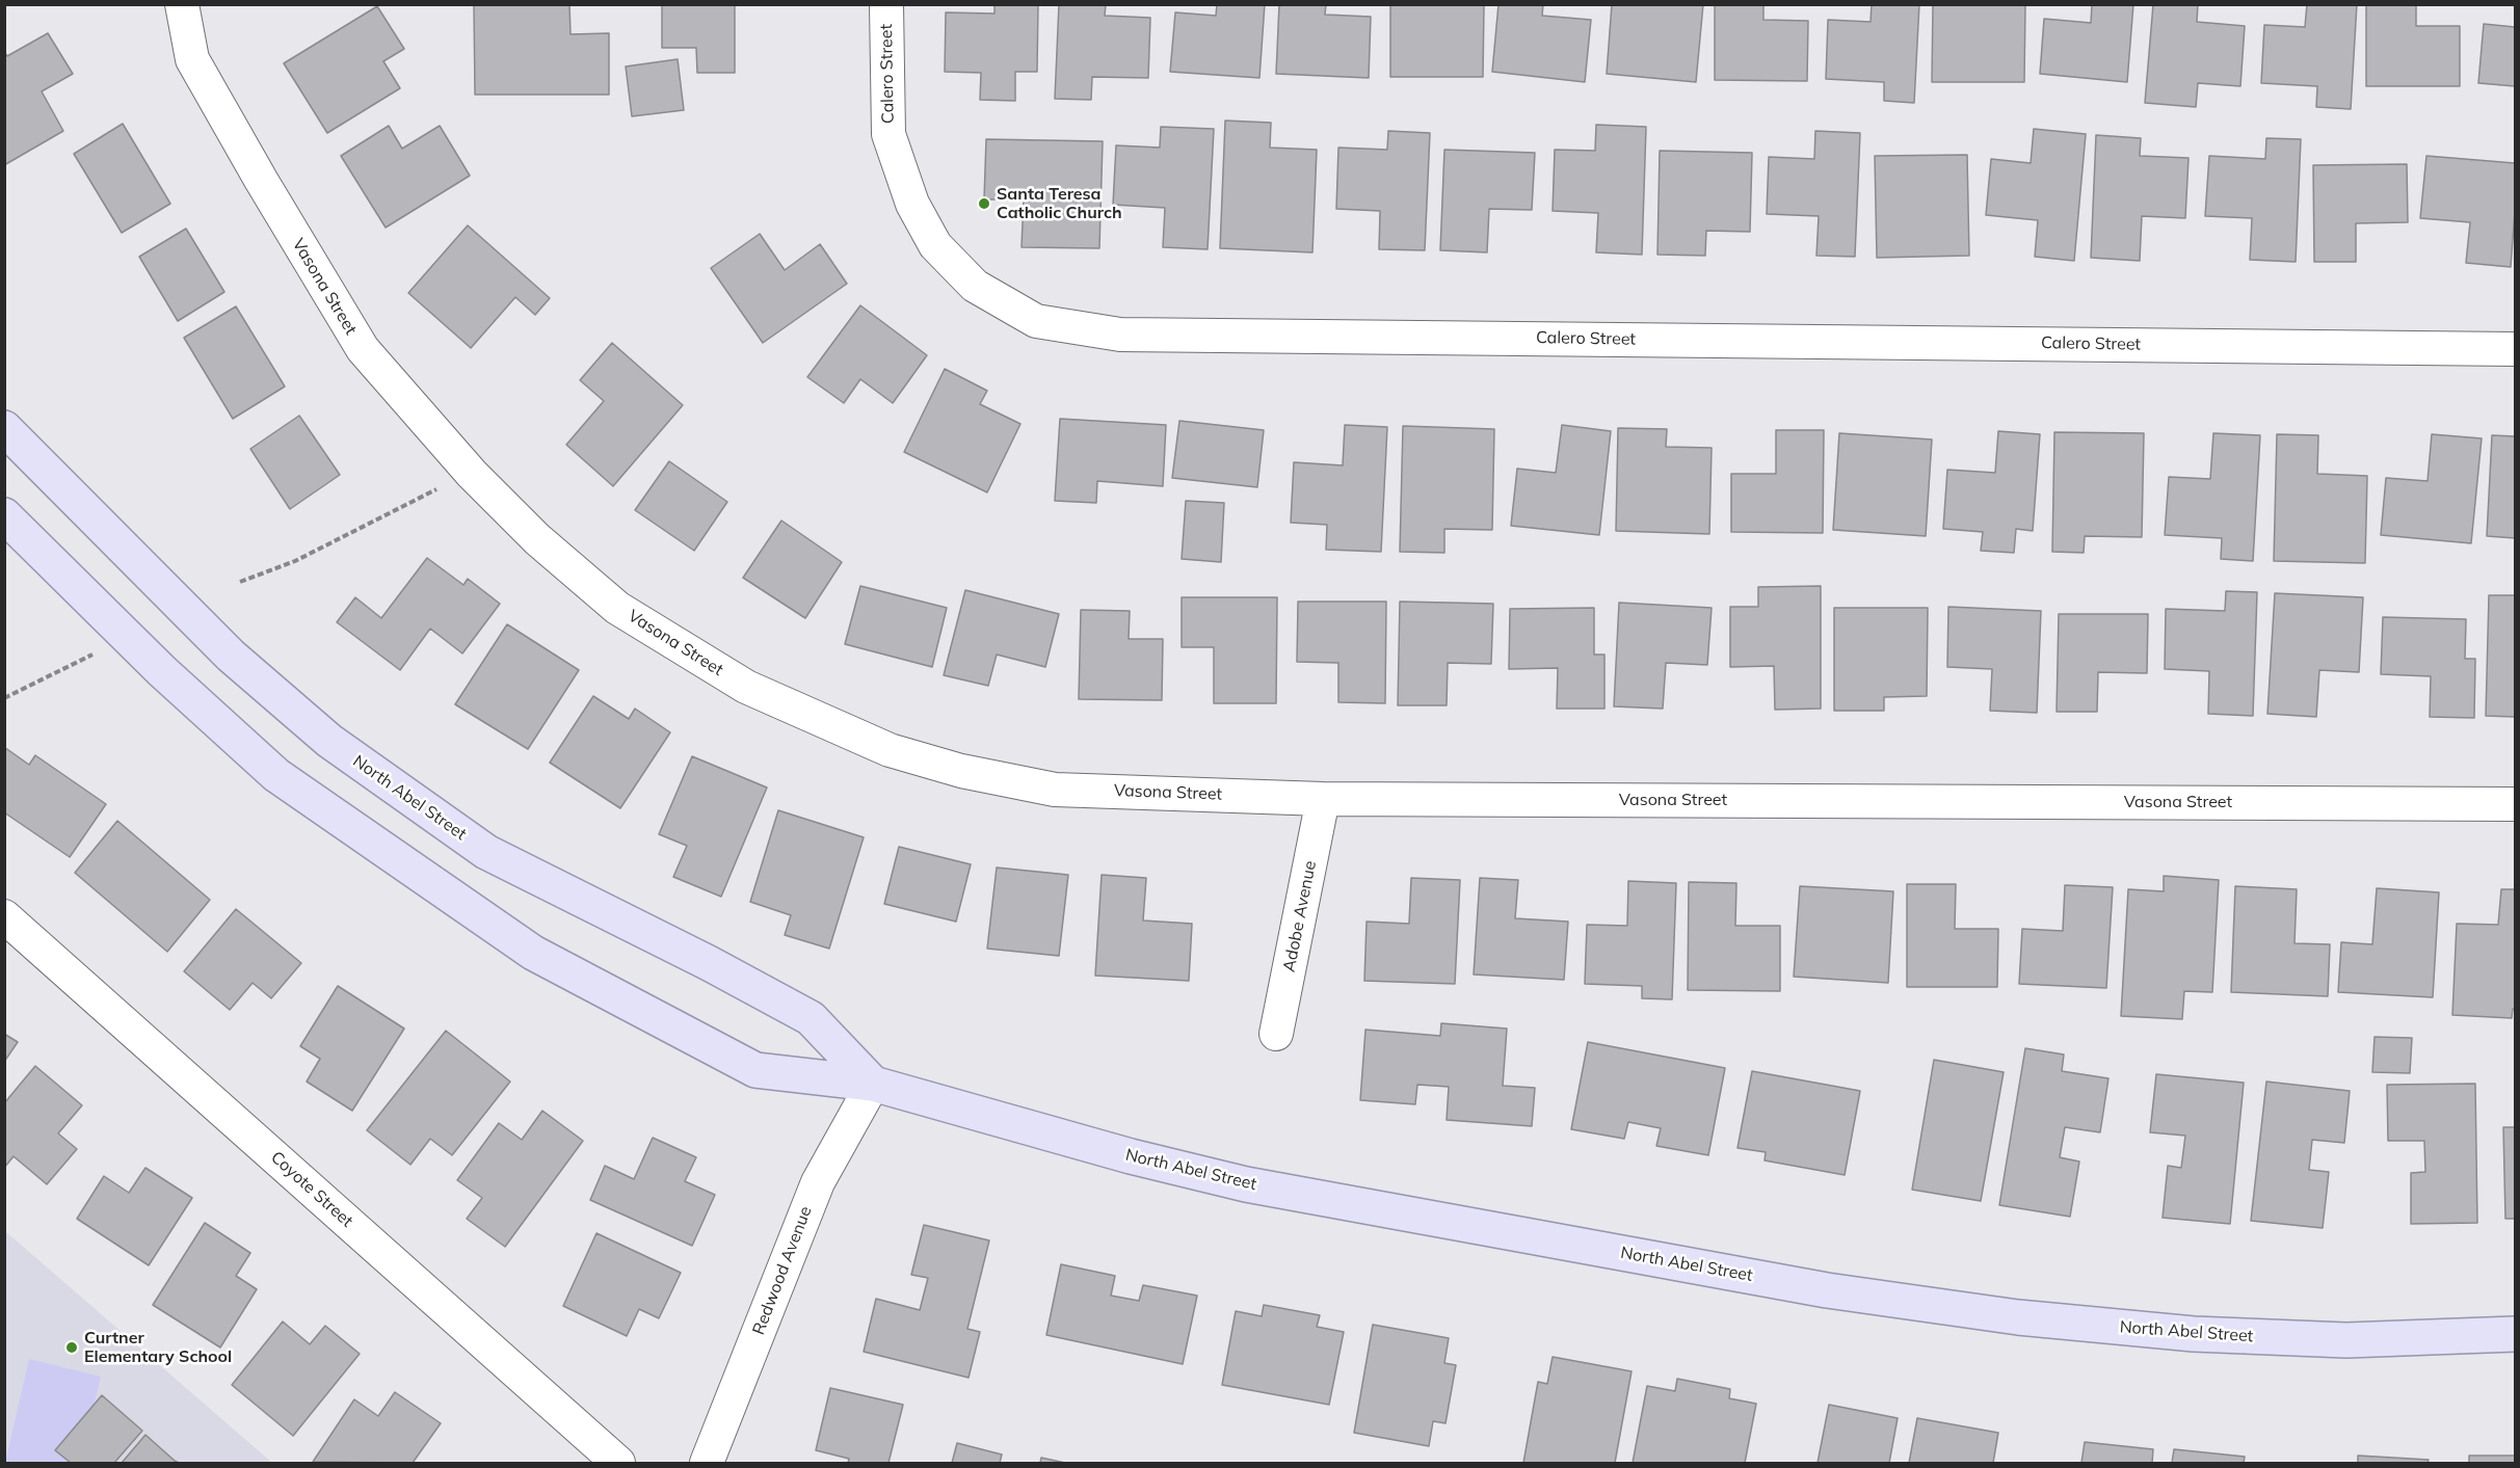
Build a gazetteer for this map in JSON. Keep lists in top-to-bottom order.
{
  "streets": {
    "main road": ["North Abel Street"],
    "street": [
      "Calero Street",
      "Vasona Street",
      "Adobe Avenue",
      "Coyote Street",
      "Redwood Avenue"
    ]
  },
  "crossings": [
    ["Vasona Street", "Adobe Avenue"],
    ["North Abel Street", "Redwood Avenue"]
  ],
  "places": ["Santa Teresa Catholic Church", "Curtner Elementary School"]
}
